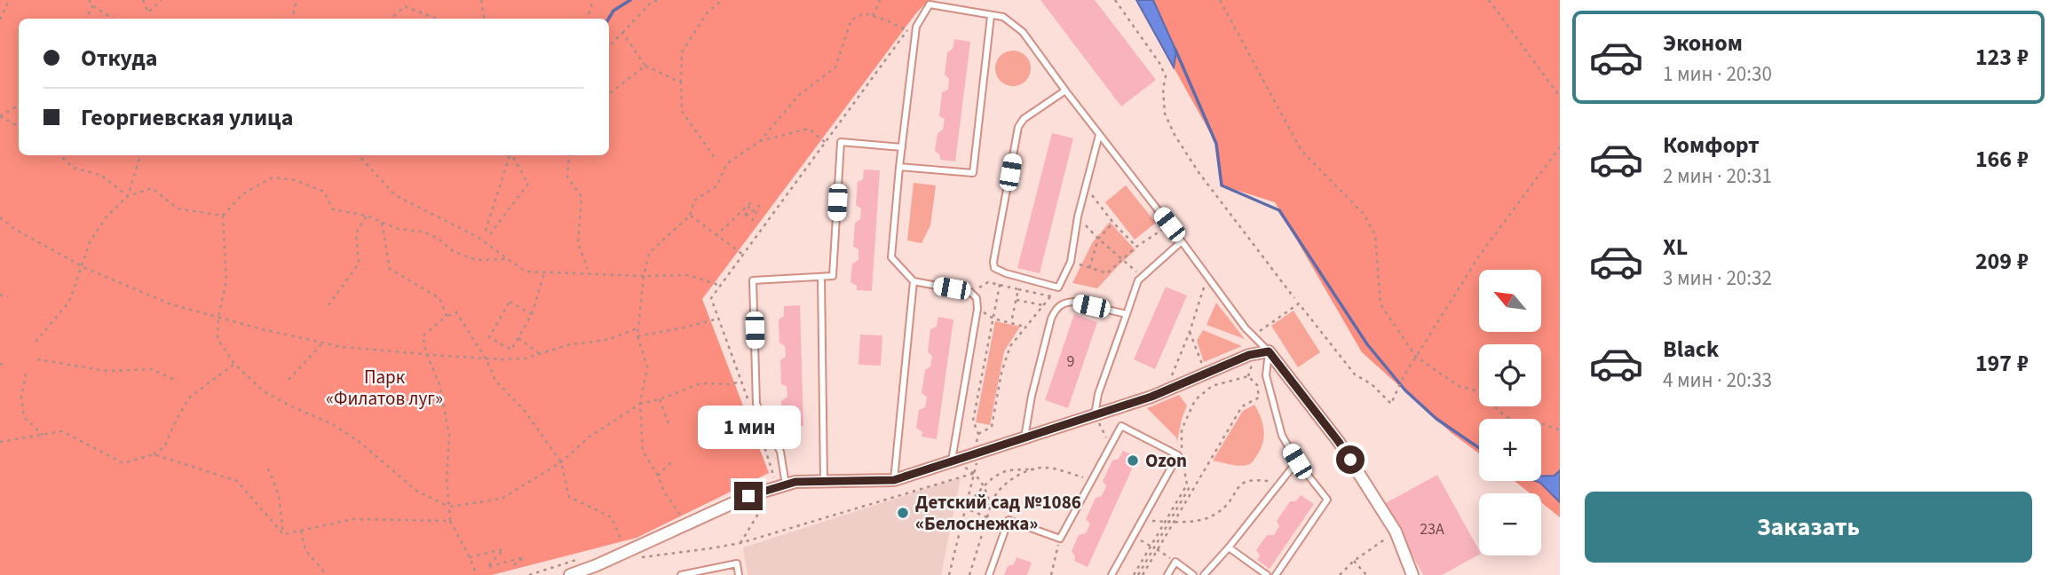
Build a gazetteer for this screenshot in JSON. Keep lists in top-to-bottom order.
{
  "parks": ["Парк «Филатов луг»"],
  "places": ["Ozon", "Детский сад №1086 «Белоснежка»"],
  "house_numbers": ["9", "23А"],
  "north": "top left",
  "page": {
    "list": [
      {
        "name": "Эконом",
        "note": "1 мин · 20:30",
        "value": "123 ₽"
      },
      {
        "name": "Комфорт",
        "note": "2 мин · 20:31",
        "value": "166 ₽"
      },
      {
        "name": "XL",
        "note": "3 мин · 20:32",
        "value": "209 ₽"
      },
      {
        "name": "Black",
        "note": "4 мин · 20:33",
        "value": "197 ₽"
      }
    ],
    "banner": ["Откуда", "Георгиевская улица"],
    "map_buttons": ["+", "−"],
    "bubble": "1 мин",
    "buttons": "Заказать"
  }
}
